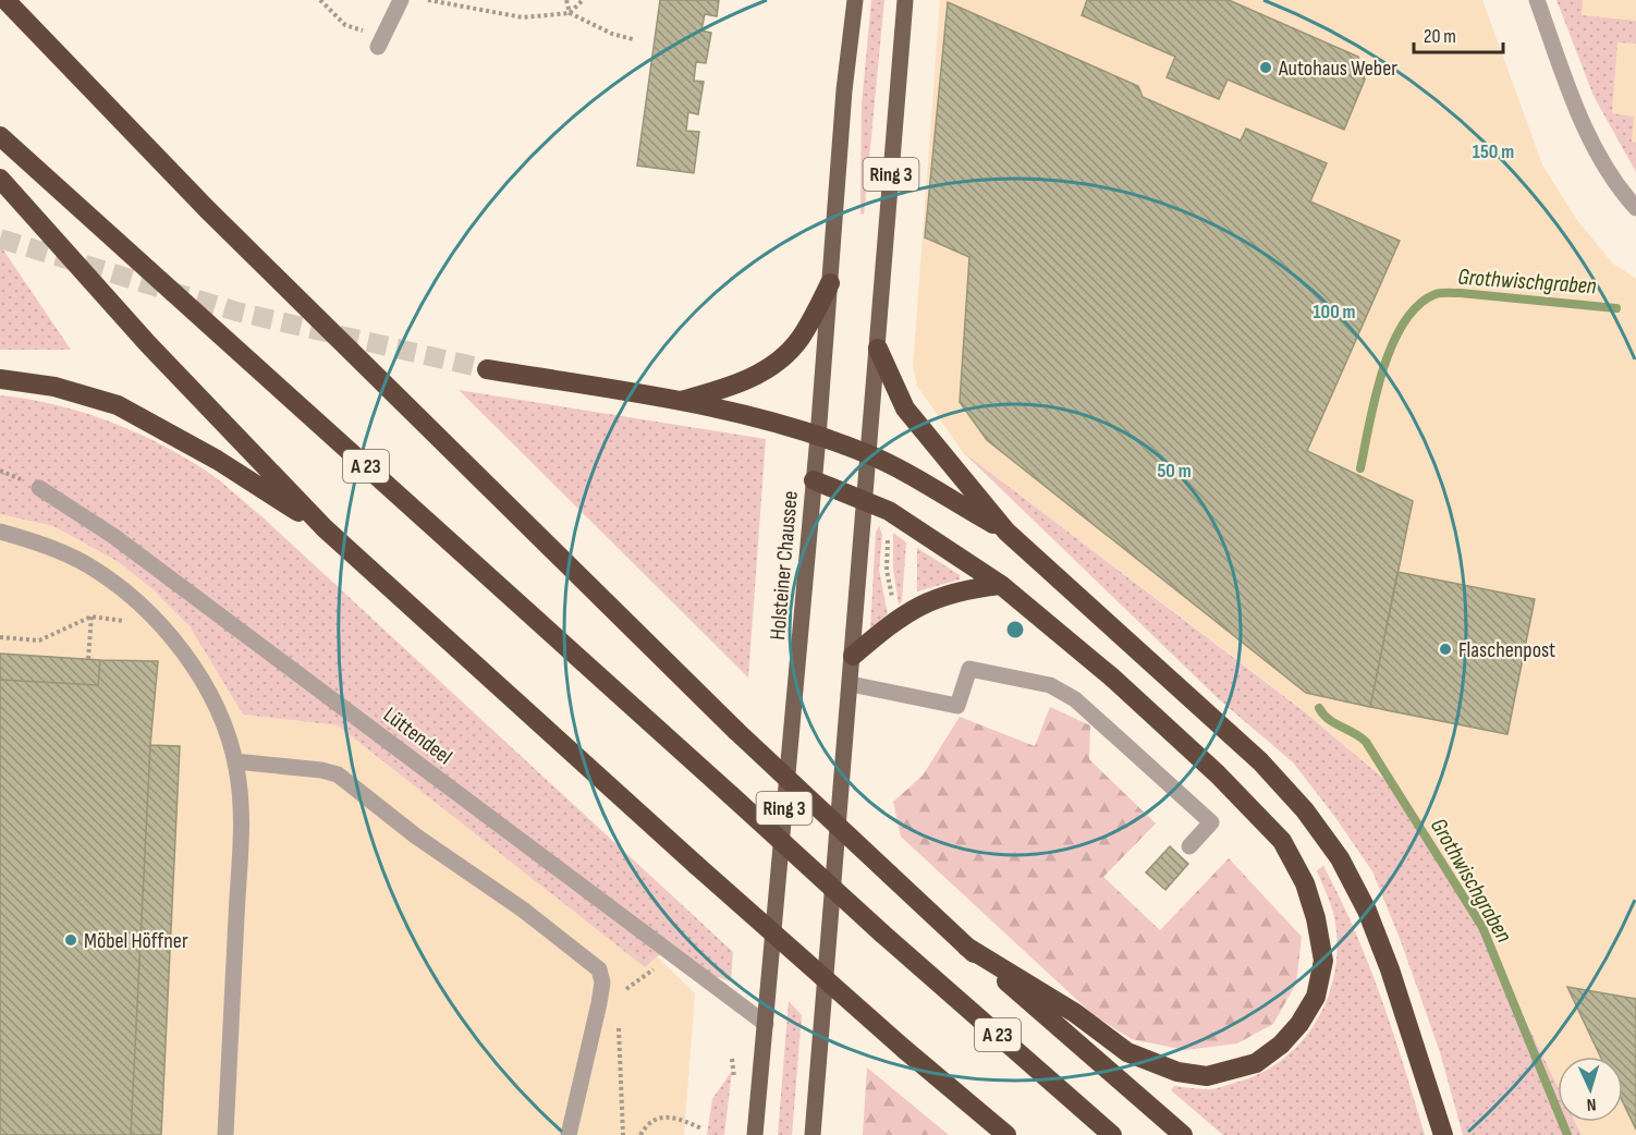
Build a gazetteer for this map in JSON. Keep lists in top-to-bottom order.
{
  "streets": {
    "highway": ["A 23"],
    "main road": ["Ring 3", "Holsteiner Chaussee"],
    "street": ["Lüttendeel"]
  },
  "crossings": [
    ["Holsteiner Chaussee", "Lüttendeel"]
  ],
  "water": ["Grothwischgraben"],
  "places": ["Autohaus Weber", "Flaschenpost", "Möbel Höffner"],
  "scale_bar": "20 m",
  "north": "bottom",
  "rings": ["150 m", "100 m", "50 m"]
}
